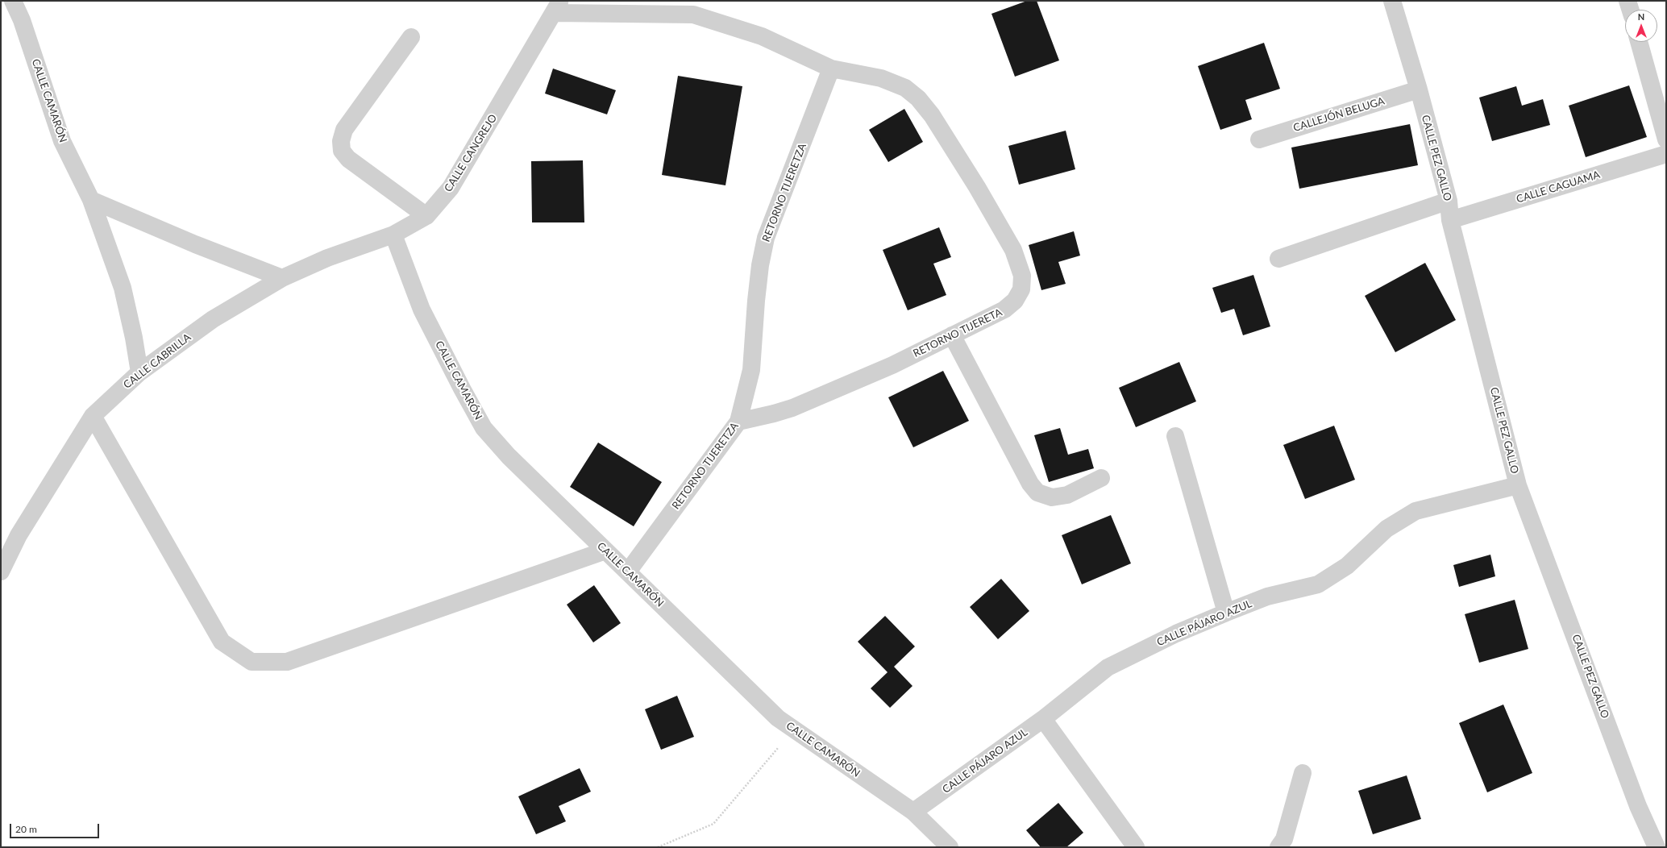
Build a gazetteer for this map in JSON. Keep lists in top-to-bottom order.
{
  "streets": {
    "street": [
      "CALLE CAMARÓN",
      "CALLEJÓN BELUGA",
      "CALLE CANGREJO",
      "CALLE PEZ GALLO",
      "CALLE CAGUAMA",
      "RETORNO TIJERETZA",
      "RETORNO TIJERETA",
      "CALLE CABRILLA",
      "CALLE PÁJARO AZUL"
    ]
  },
  "crossings": [
    ["CALLE CAMARÓN", "CALLE CANGREJO"],
    ["CALLE CAMARÓN", "RETORNO TIJERETZA"],
    ["CALLE CAMARÓN", "CALLE CABRILLA"],
    ["CALLE CAMARÓN", "CALLE PÁJARO AZUL"],
    ["CALLEJÓN BELUGA", "CALLE PEZ GALLO"],
    ["CALLE CANGREJO", "CALLE CABRILLA"],
    ["CALLE PEZ GALLO", "CALLE CAGUAMA"],
    ["CALLE PEZ GALLO", "CALLE PÁJARO AZUL"],
    ["RETORNO TIJERETZA", "RETORNO TIJERETA"]
  ],
  "scale_bar": "20 m",
  "north": "top"
}
